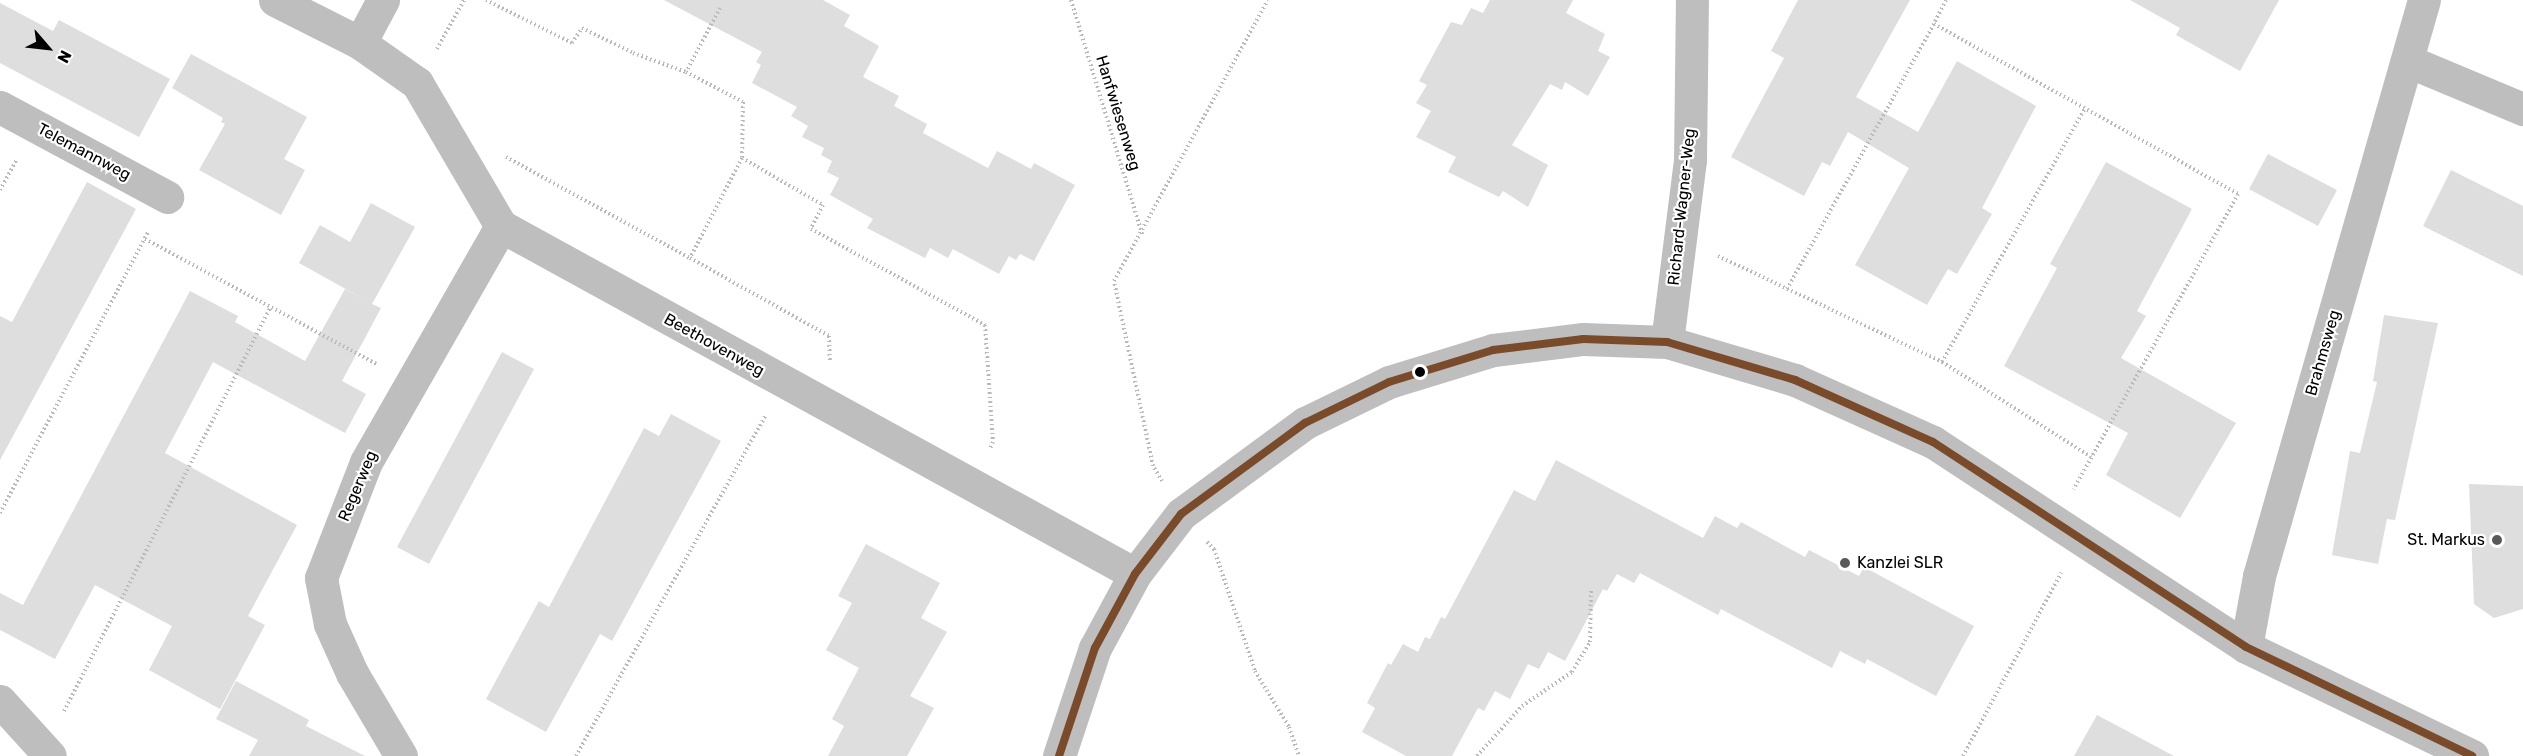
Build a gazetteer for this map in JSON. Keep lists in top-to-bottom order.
{
  "streets": {
    "street": [
      "Telemannweg",
      "Richard-Wagner-Weg",
      "Beethovenweg",
      "Brahmsweg",
      "Regerweg"
    ],
    "path": ["Hanfwiesenweg"]
  },
  "crossings": [
    ["Beethovenweg", "Regerweg"]
  ],
  "places": ["St. Markus", "Kanzlei SLR"],
  "north": "bottom right"
}
